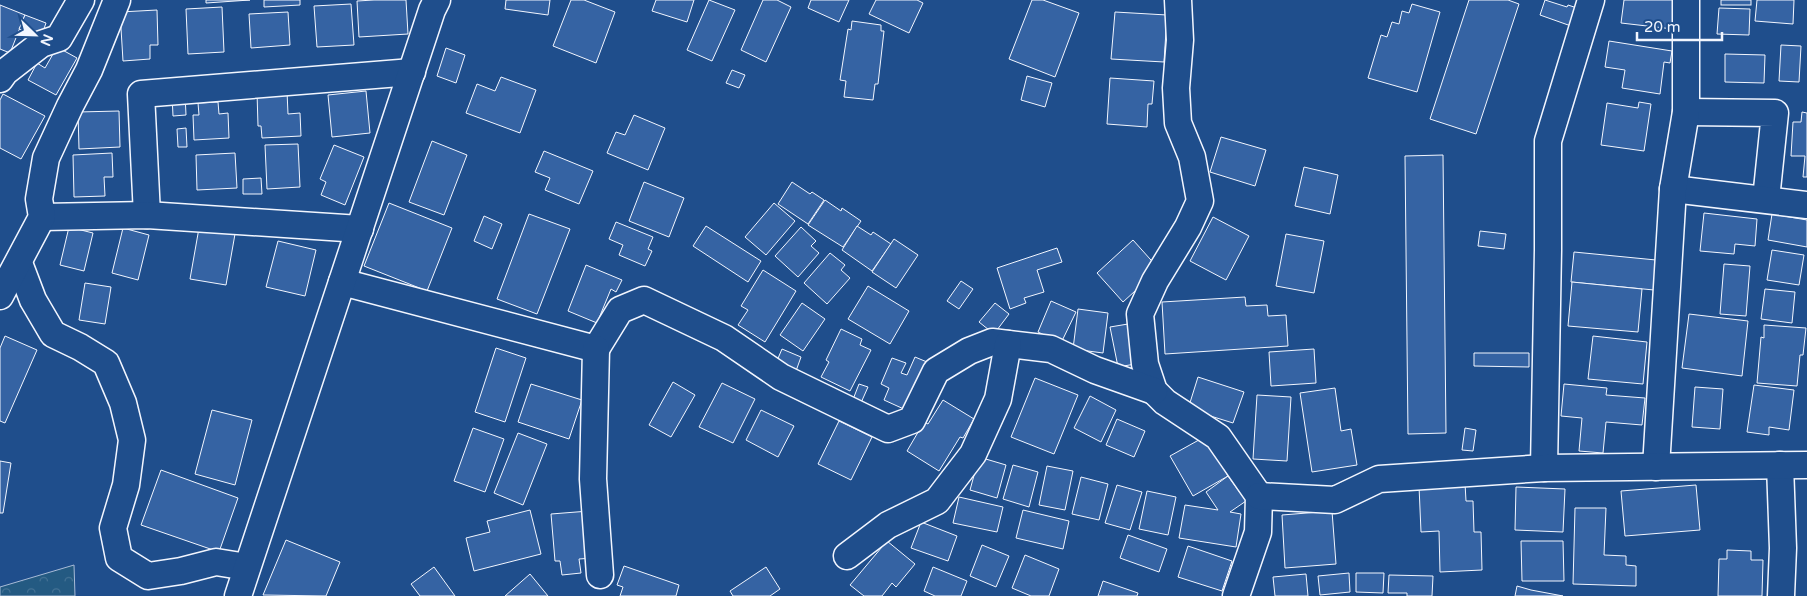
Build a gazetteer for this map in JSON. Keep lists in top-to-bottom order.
{
  "scale_bar": "20 m",
  "north": "bottom right"
}
